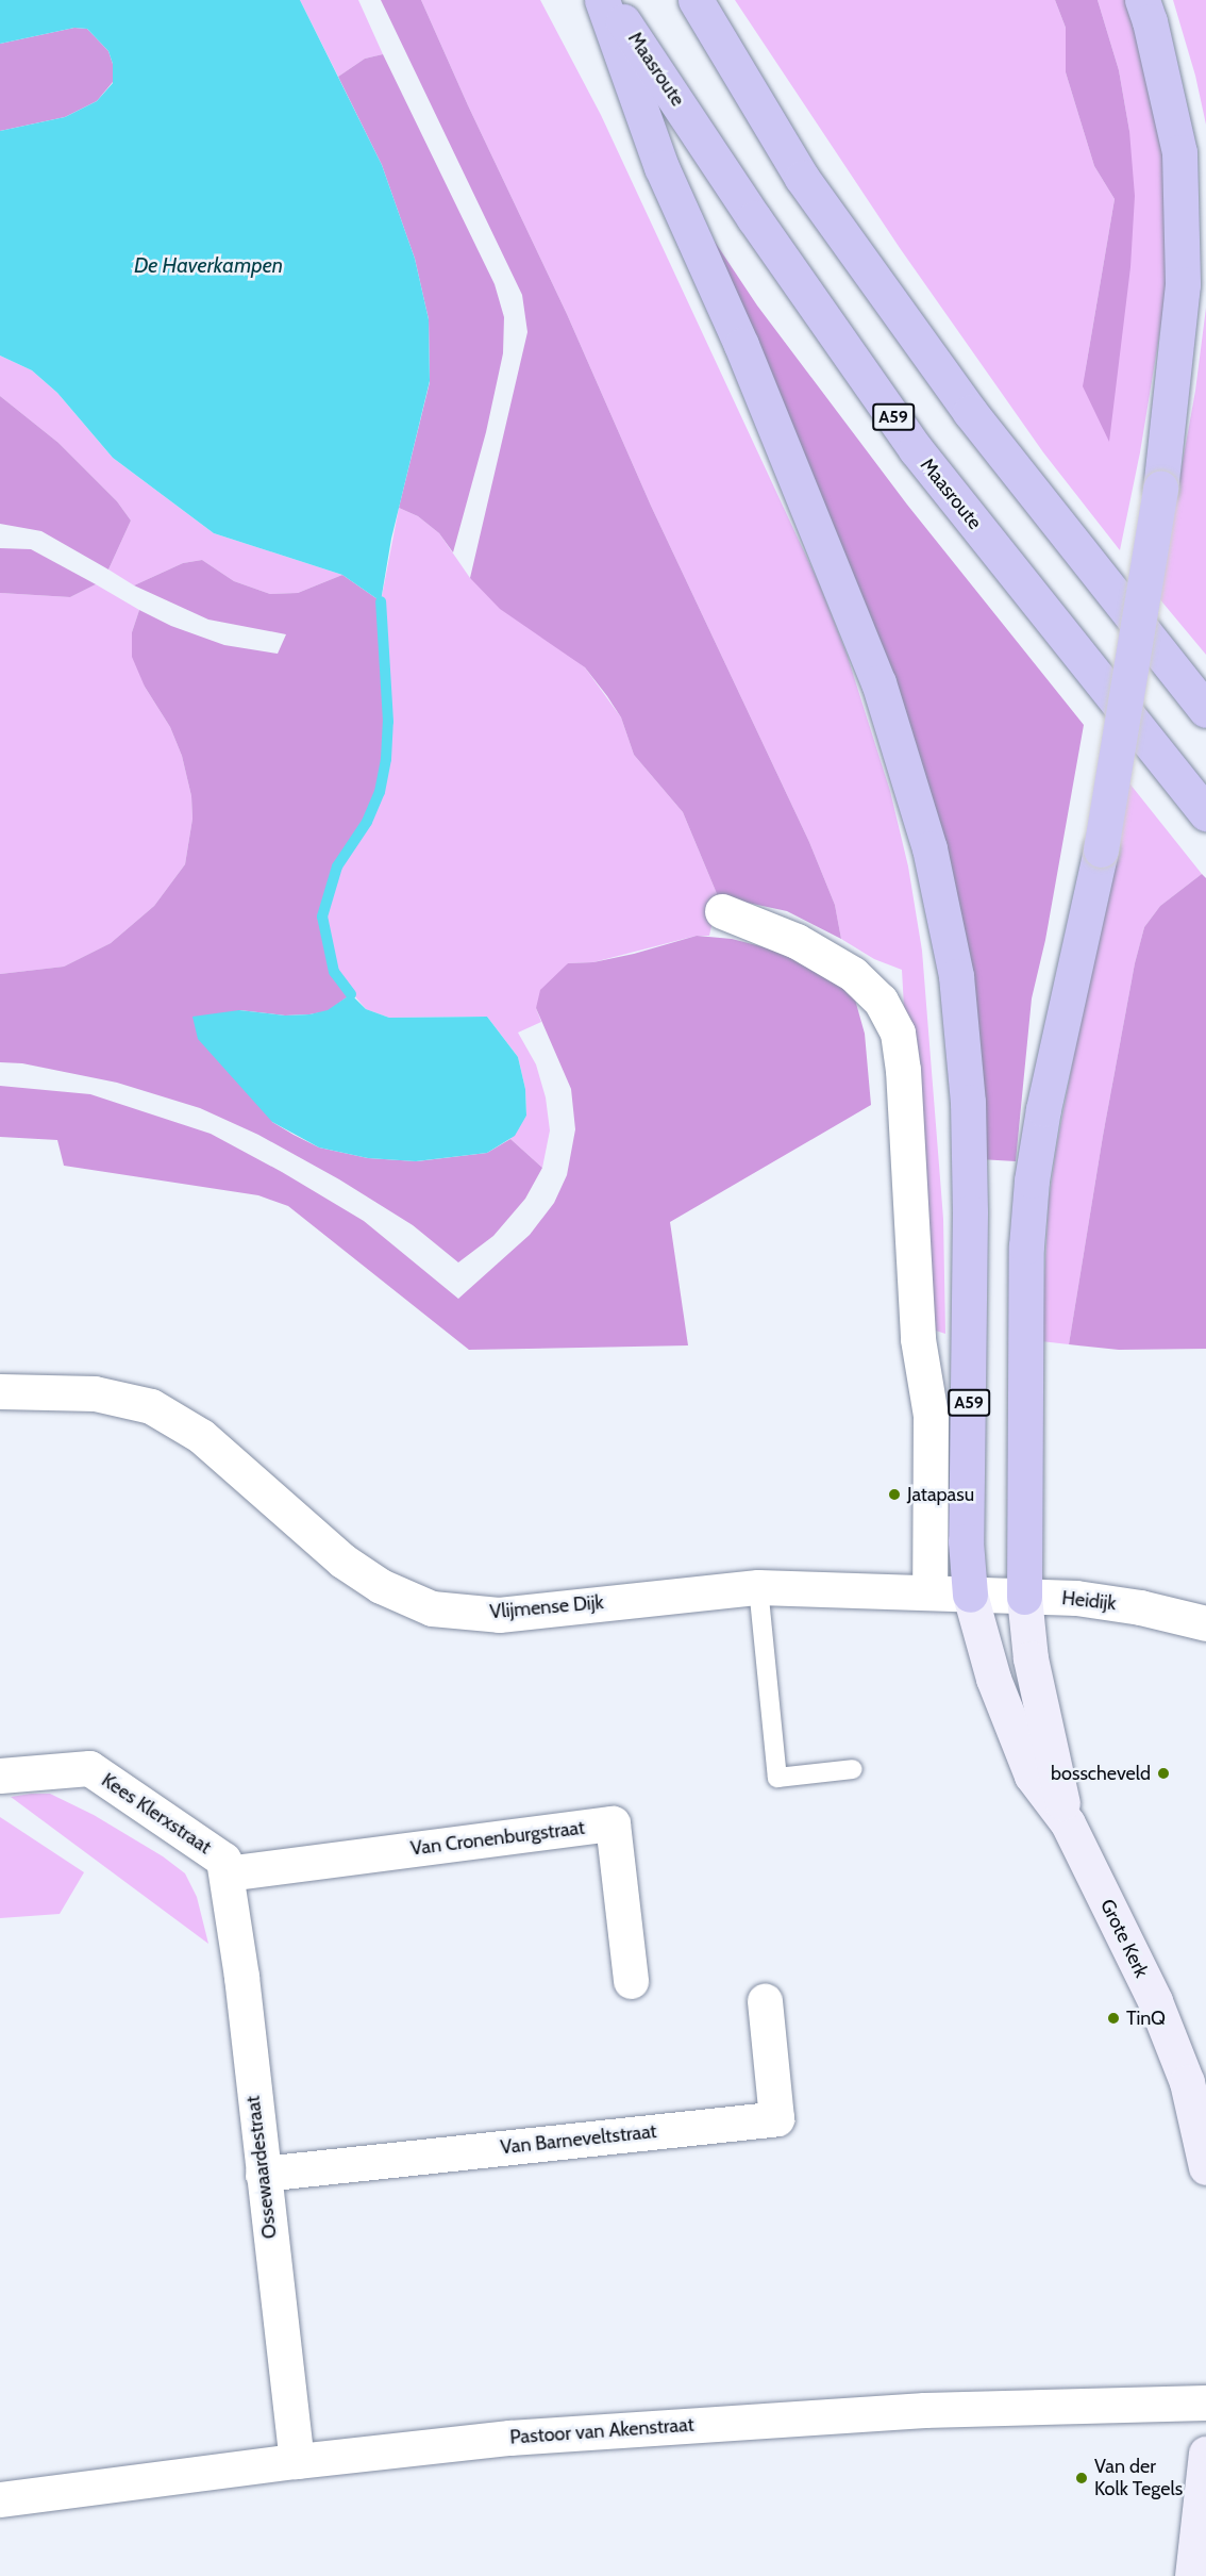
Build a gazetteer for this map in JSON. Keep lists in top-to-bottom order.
{
  "streets": {
    "highway": ["Maasroute", "A59"],
    "main road": ["Grote Kerk"],
    "street": [
      "Heidijk",
      "Vlijmense Dijk",
      "Kees Klerxstraat",
      "Van Cronenburgstraat",
      "Van Barneveltstraat",
      "Ossewaardestraat",
      "Pastoor van Akenstraat"
    ]
  },
  "crossings": [
    ["A59", "Heidijk"],
    ["A59", "Vlijmense Dijk"],
    ["A59", "Grote Kerk"],
    ["Heidijk", "Vlijmense Dijk"],
    ["Heidijk", "Grote Kerk"],
    ["Vlijmense Dijk", "Grote Kerk"],
    ["Kees Klerxstraat", "Van Cronenburgstraat"],
    ["Kees Klerxstraat", "Ossewaardestraat"],
    ["Van Cronenburgstraat", "Ossewaardestraat"],
    ["Van Barneveltstraat", "Ossewaardestraat"],
    ["Ossewaardestraat", "Pastoor van Akenstraat"]
  ],
  "water": ["De Haverkampen"],
  "places": [
    "Jatapasu",
    "bosscheveld",
    "TinQ",
    "Van der Kolk Tegels"
  ]
}
